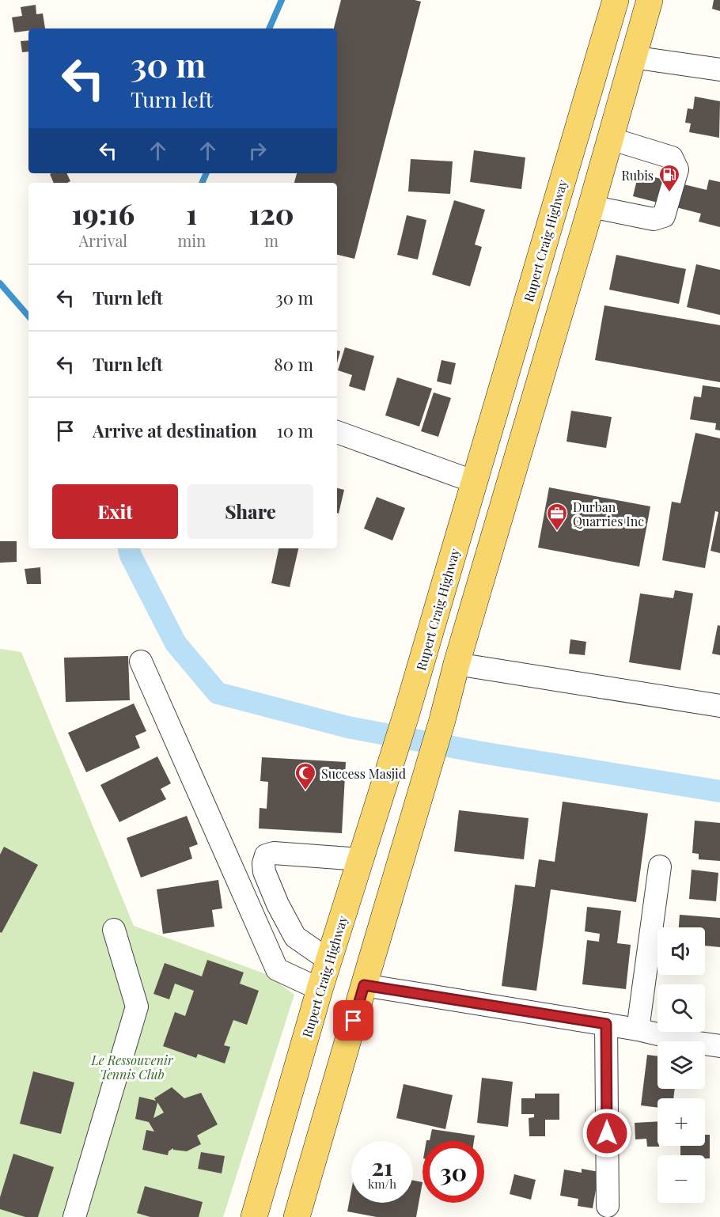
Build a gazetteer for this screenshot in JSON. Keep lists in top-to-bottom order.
{
  "streets": {
    "main road": ["Rupert Craig Highway"]
  },
  "parks": ["Le Ressouvenir Tennis Club"],
  "places": {
    "fuel station": ["Rubis"],
    "office": ["Durban Quarries Inc"],
    "mosque": ["Success Masjid"]
  },
  "page": {
    "turn": ["30 m", "Turn left"],
    "eta": [
      "19:16",
      "Arrival",
      "1",
      "min",
      "120",
      "m"
    ],
    "list": [
      {
        "name": "Turn left",
        "value": "30 m"
      },
      {
        "name": "Turn left",
        "value": "80 m"
      },
      {
        "name": "Arrive at destination",
        "value": "10 m"
      }
    ],
    "buttons": ["Exit", "Share"],
    "map_buttons": ["+", "−"],
    "speed": "21 km/h",
    "limit": "30"
  }
}
